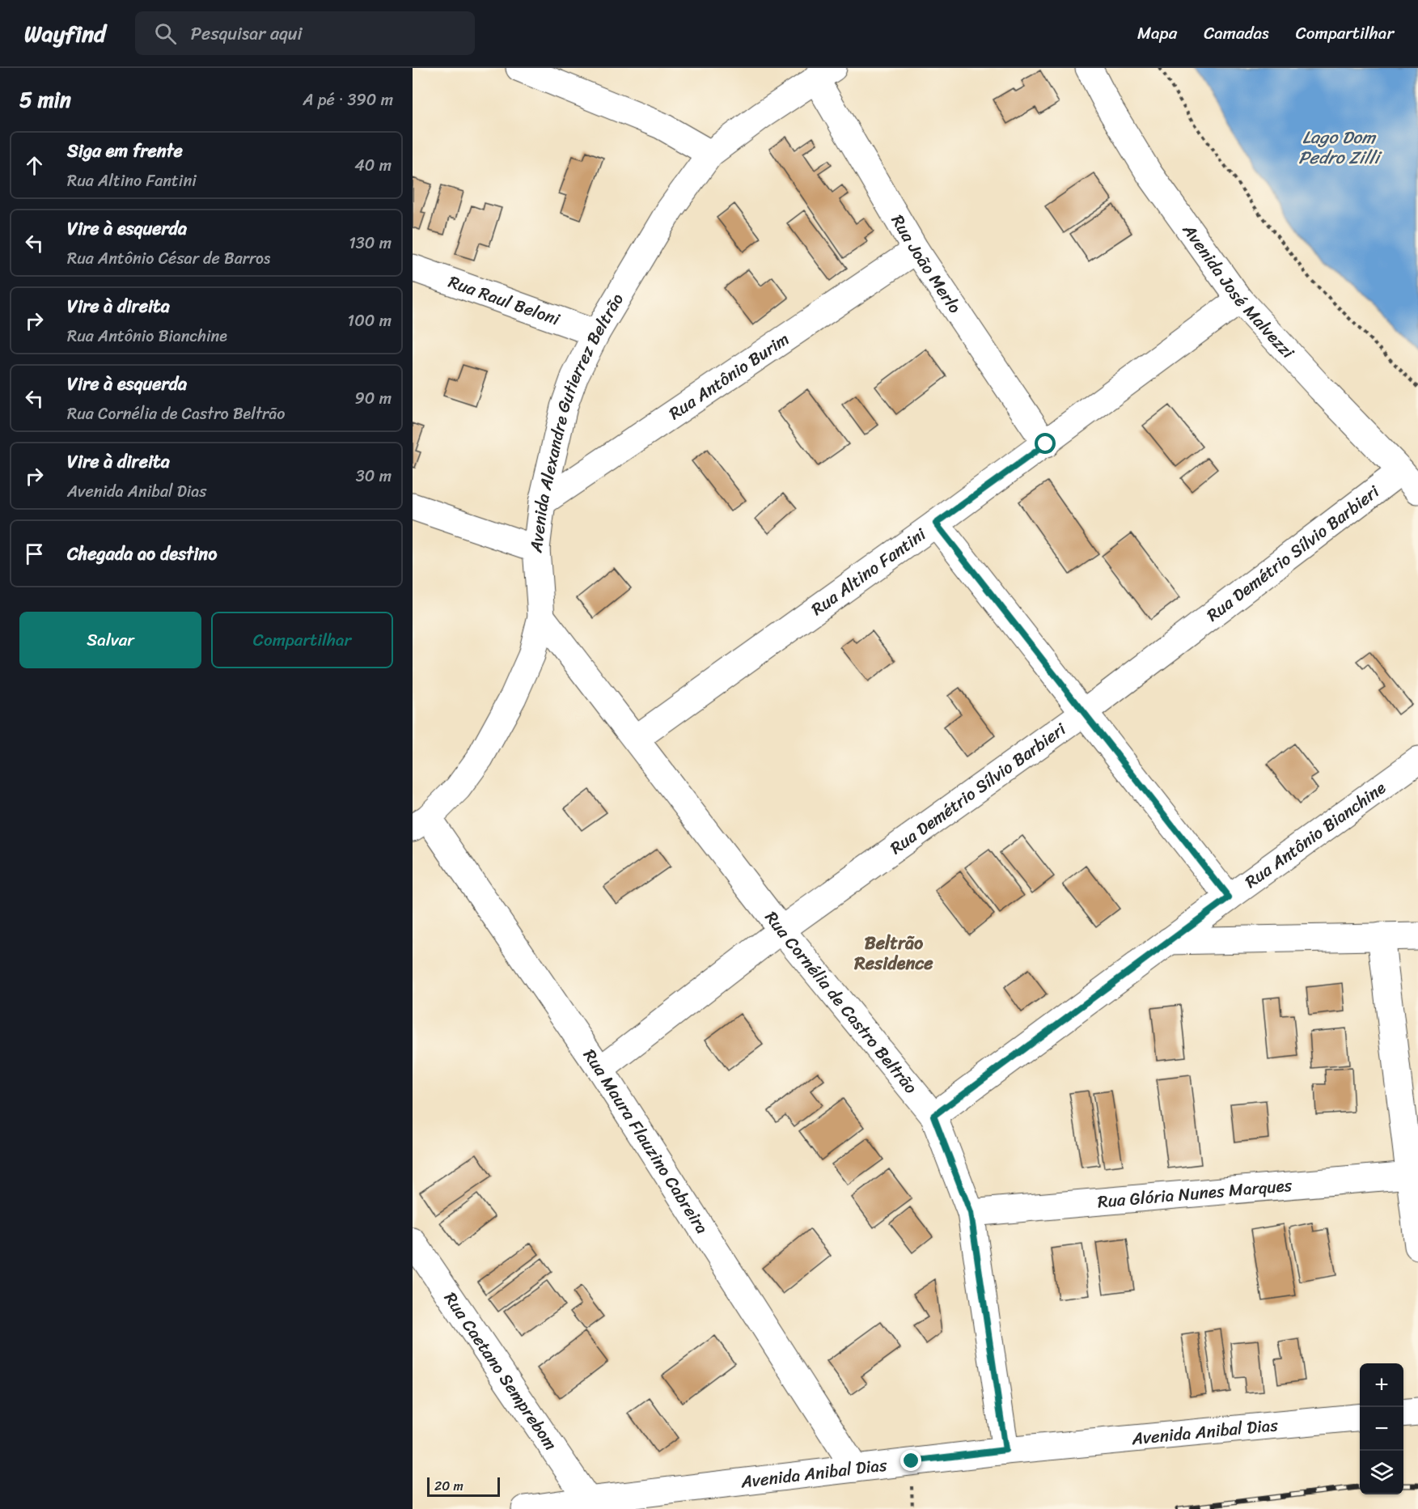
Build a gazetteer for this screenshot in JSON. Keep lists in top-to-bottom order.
{
  "streets": {
    "street": [
      "Rua João Merlo",
      "Avenida José Malvezzi",
      "Rua Raul Beloni",
      "Rua Antônio Burim",
      "Avenida Alexandre Gutierrez Beltrão",
      "Rua Demétrio Sílvio Barbieri",
      "Rua Altino Fantini",
      "Rua Antônio Bianchine",
      "Rua Cornélia de Castro Beltrão",
      "Rua Maura Flauzino Cabreira",
      "Rua Glória Nunes Marques",
      "Rua Caetano Semprebom",
      "Avenida Anibal Dias"
    ]
  },
  "crossings": [
    ["Rua João Merlo", "Rua Antônio Burim"],
    ["Rua João Merlo", "Avenida Alexandre Gutierrez Beltrão"],
    ["Rua João Merlo", "Rua Altino Fantini"],
    ["Avenida José Malvezzi", "Rua Demétrio Sílvio Barbieri"],
    ["Avenida José Malvezzi", "Rua Altino Fantini"],
    ["Rua Raul Beloni", "Avenida Alexandre Gutierrez Beltrão"],
    ["Rua Antônio Burim", "Avenida Alexandre Gutierrez Beltrão"],
    ["Avenida Alexandre Gutierrez Beltrão", "Rua Cornélia de Castro Beltrão"],
    ["Avenida Alexandre Gutierrez Beltrão", "Rua Maura Flauzino Cabreira"],
    ["Rua Demétrio Sílvio Barbieri", "Rua Cornélia de Castro Beltrão"],
    ["Rua Demétrio Sílvio Barbieri", "Rua Maura Flauzino Cabreira"],
    ["Rua Altino Fantini", "Rua Cornélia de Castro Beltrão"],
    ["Rua Antônio Bianchine", "Rua Cornélia de Castro Beltrão"],
    ["Rua Cornélia de Castro Beltrão", "Rua Glória Nunes Marques"],
    ["Rua Cornélia de Castro Beltrão", "Avenida Anibal Dias"],
    ["Rua Maura Flauzino Cabreira", "Avenida Anibal Dias"],
    ["Rua Caetano Semprebom", "Avenida Anibal Dias"]
  ],
  "districts": ["Beltrão Residence"],
  "water": ["Lago Dom Pedro Zilli"],
  "scale_bar": "20 m",
  "page": {
    "header": "Wayfind",
    "search": "Pesquisar aqui",
    "nav": ["Mapa", "Camadas", "Compartilhar"],
    "heading": ["5 min", "A pé · 390 m"],
    "list": [
      ["Siga em frente", "Rua Altino Fantini", "40 m"],
      ["Vire à esquerda", "Rua Antônio César de Barros", "130 m"],
      ["Vire à direita", "Rua Antônio Bianchine", "100 m"],
      ["Vire à esquerda", "Rua Cornélia de Castro Beltrão", "90 m"],
      ["Vire à direita", "Avenida Anibal Dias", "30 m"],
      "Chegada ao destino"
    ],
    "buttons": ["Salvar", "Compartilhar"],
    "map_buttons": ["+", "−"],
    "scale": "20 m"
  }
}
